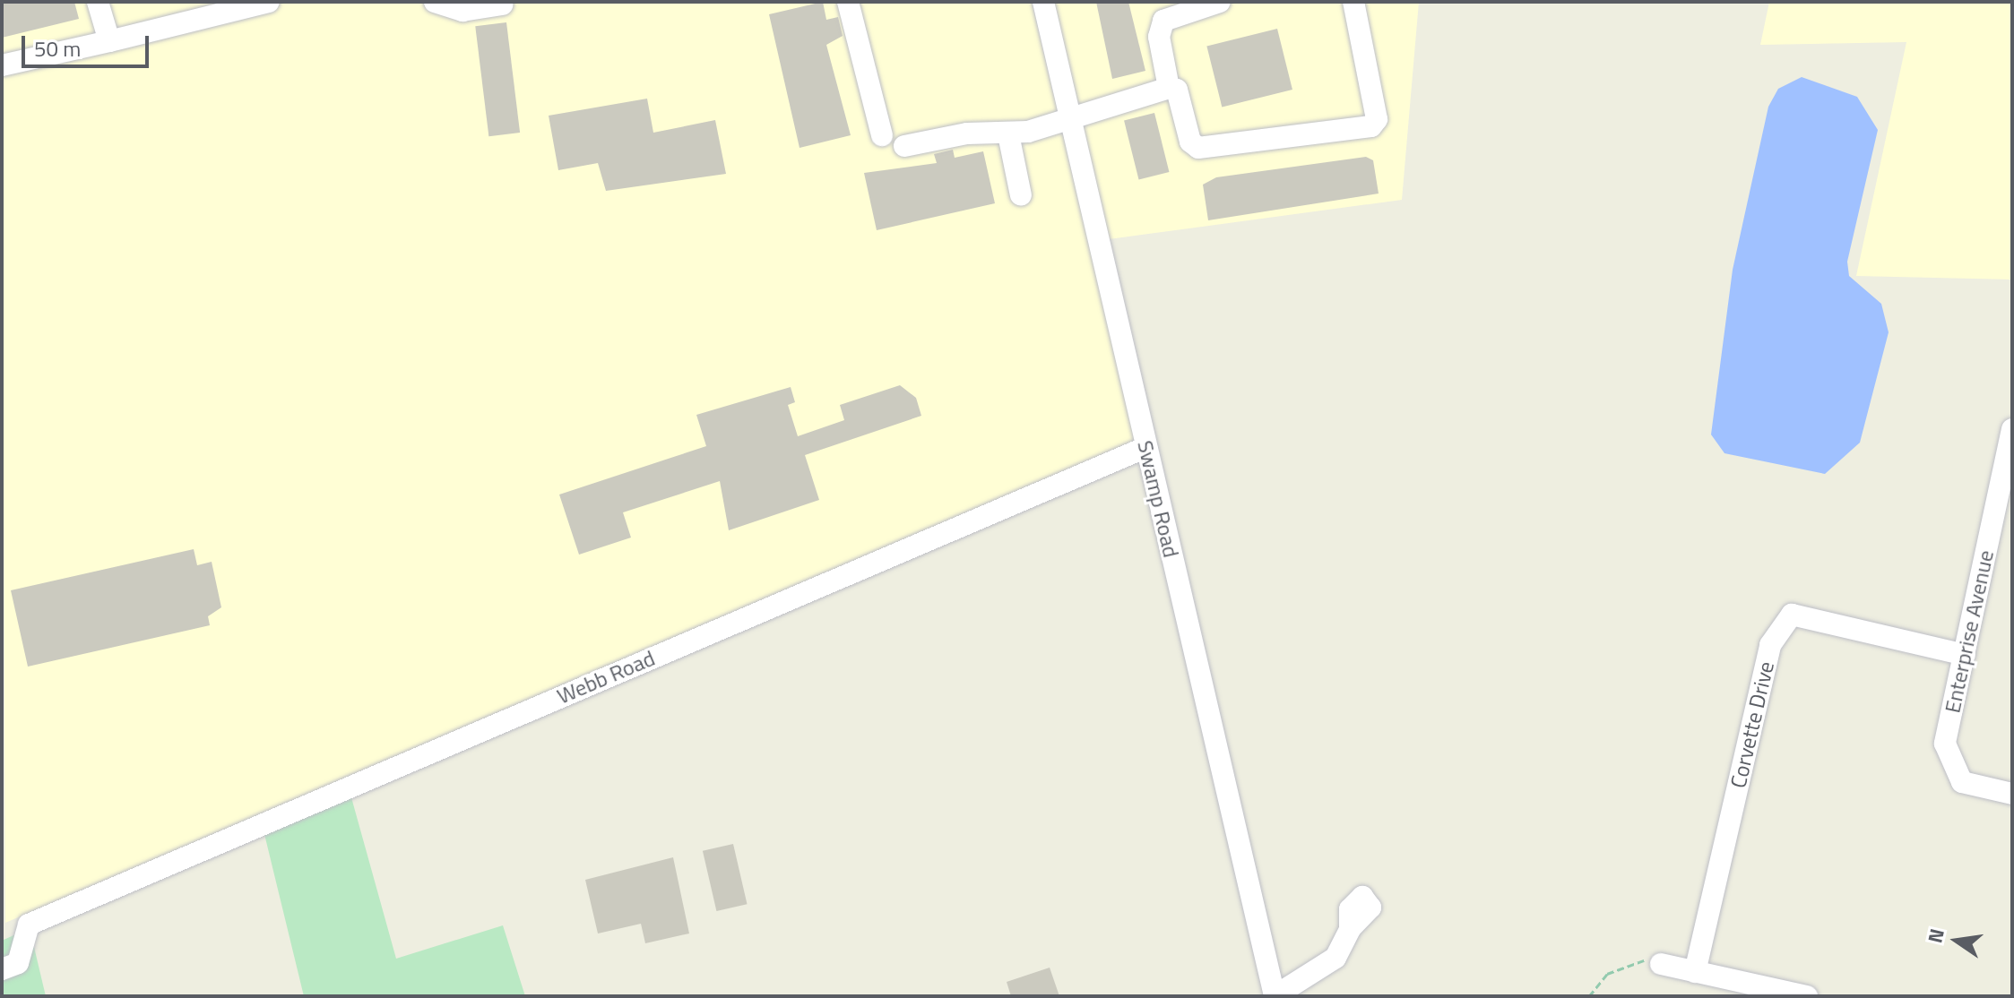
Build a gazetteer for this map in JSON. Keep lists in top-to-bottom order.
{
  "streets": {
    "street": [
      "Swamp Road",
      "Enterprise Avenue",
      "Webb Road",
      "Corvette Drive"
    ]
  },
  "crossings": [
    ["Swamp Road", "Webb Road"],
    ["Enterprise Avenue", "Corvette Drive"]
  ],
  "scale_bar": "50 m",
  "north": "left"
}
